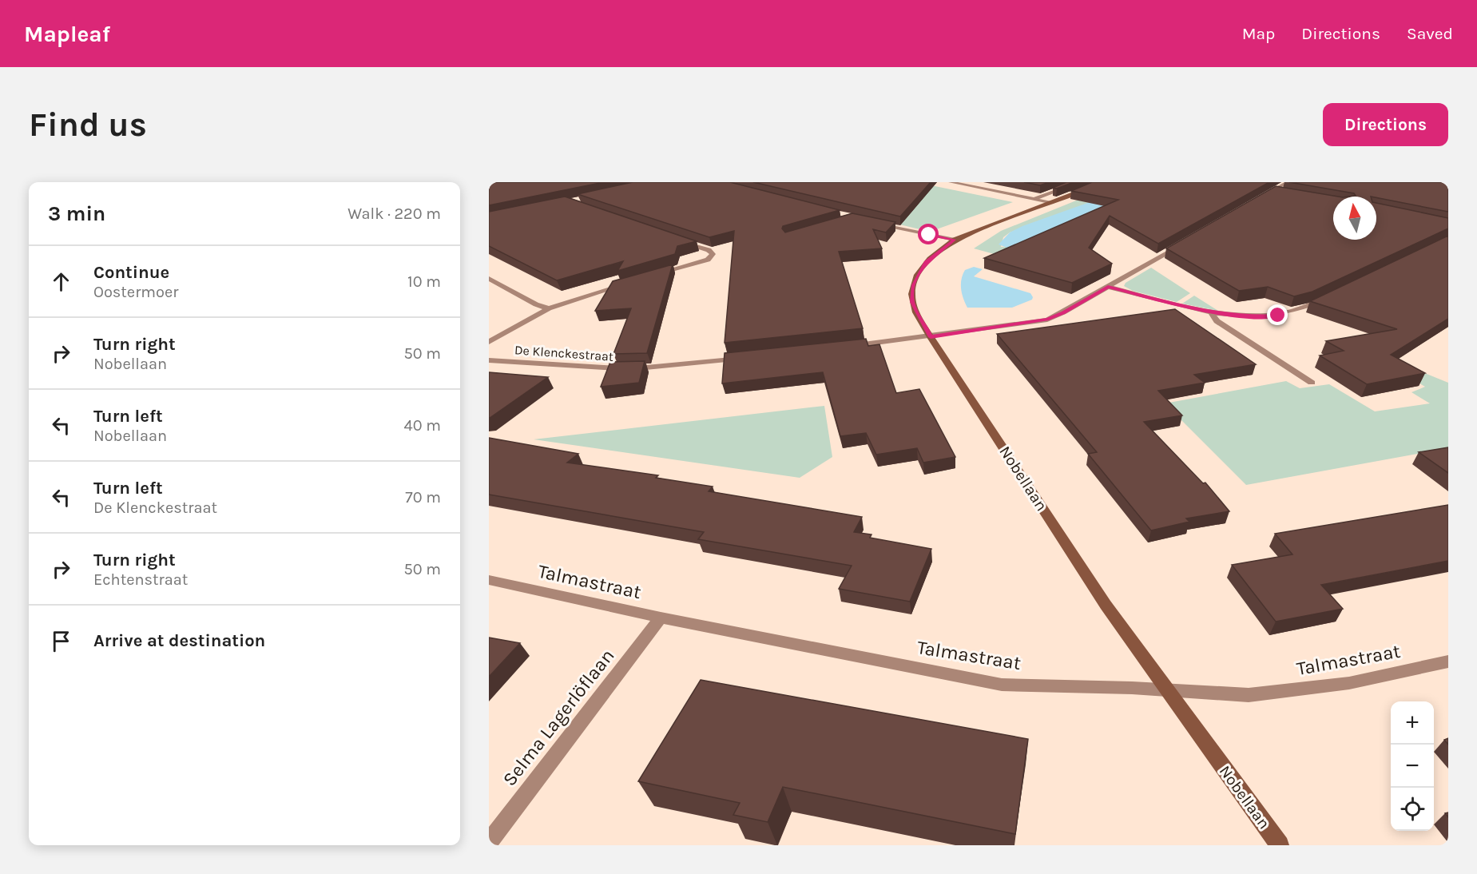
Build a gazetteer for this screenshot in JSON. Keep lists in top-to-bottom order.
{
  "streets": {
    "street": [
      "De Klenckestraat",
      "Nobellaan",
      "Talmastraat",
      "Selma Lagerlöflaan"
    ]
  },
  "crossings": [
    ["Nobellaan", "Talmastraat"],
    ["Talmastraat", "Selma Lagerlöflaan"]
  ],
  "north": "top",
  "page": {
    "header": "Mapleaf",
    "nav": ["Map", "Directions", "Saved"],
    "buttons": "Directions",
    "title": "Find us",
    "heading": ["3 min", "Walk · 220 m"],
    "list": [
      ["Continue", "Oostermoer", "10 m"],
      ["Turn right", "Nobellaan", "50 m"],
      ["Turn left", "Nobellaan", "40 m"],
      ["Turn left", "De Klenckestraat", "70 m"],
      ["Turn right", "Echtenstraat", "50 m"],
      "Arrive at destination"
    ],
    "map_buttons": ["+", "−"]
  }
}
